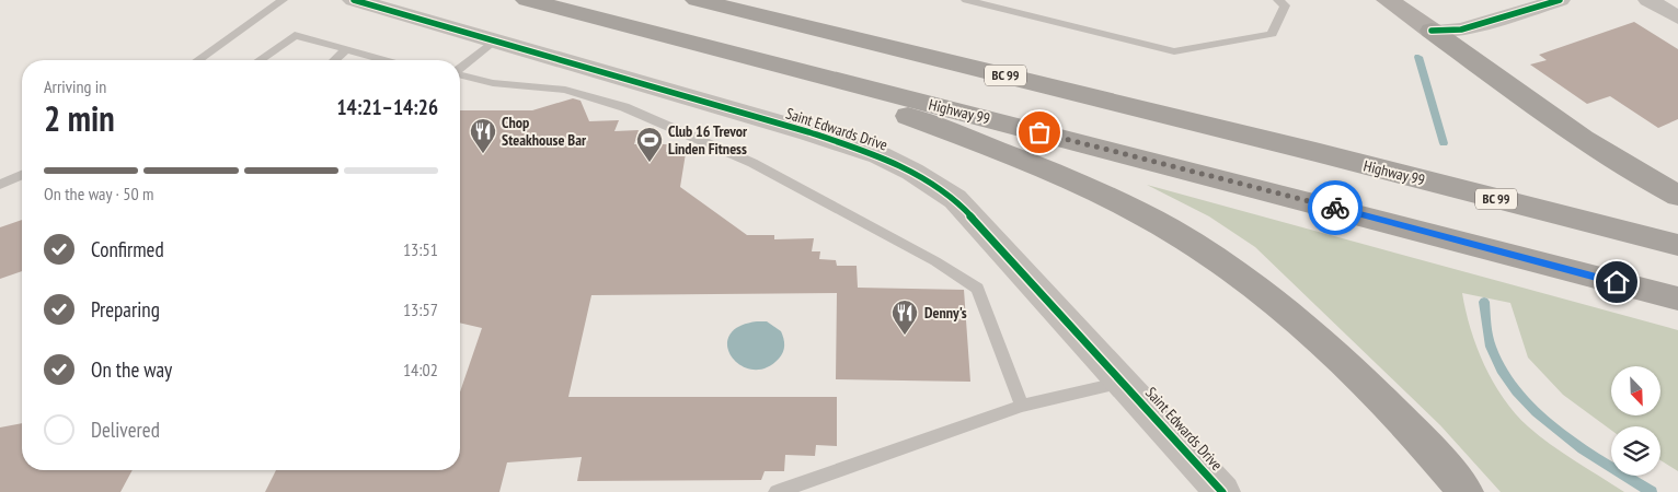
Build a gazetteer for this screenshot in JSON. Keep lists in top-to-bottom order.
{
  "streets": {
    "highway": ["BC 99", "Highway 99"],
    "street": ["Saint Edwards Drive"]
  },
  "places": {
    "restaurant": ["Chop Steakhouse Bar", "Denny's"],
    "sports": ["Club 16 Trevor Linden Fitness"]
  },
  "north": "bottom right",
  "page": {
    "heading": ["2 min", "Arriving in", "14:21–14:26"],
    "bar": "On the way · 50 m",
    "list": [
      ["Confirmed", "13:51"],
      ["Preparing", "13:57"],
      ["On the way", "14:02"],
      "Delivered"
    ]
  }
}
